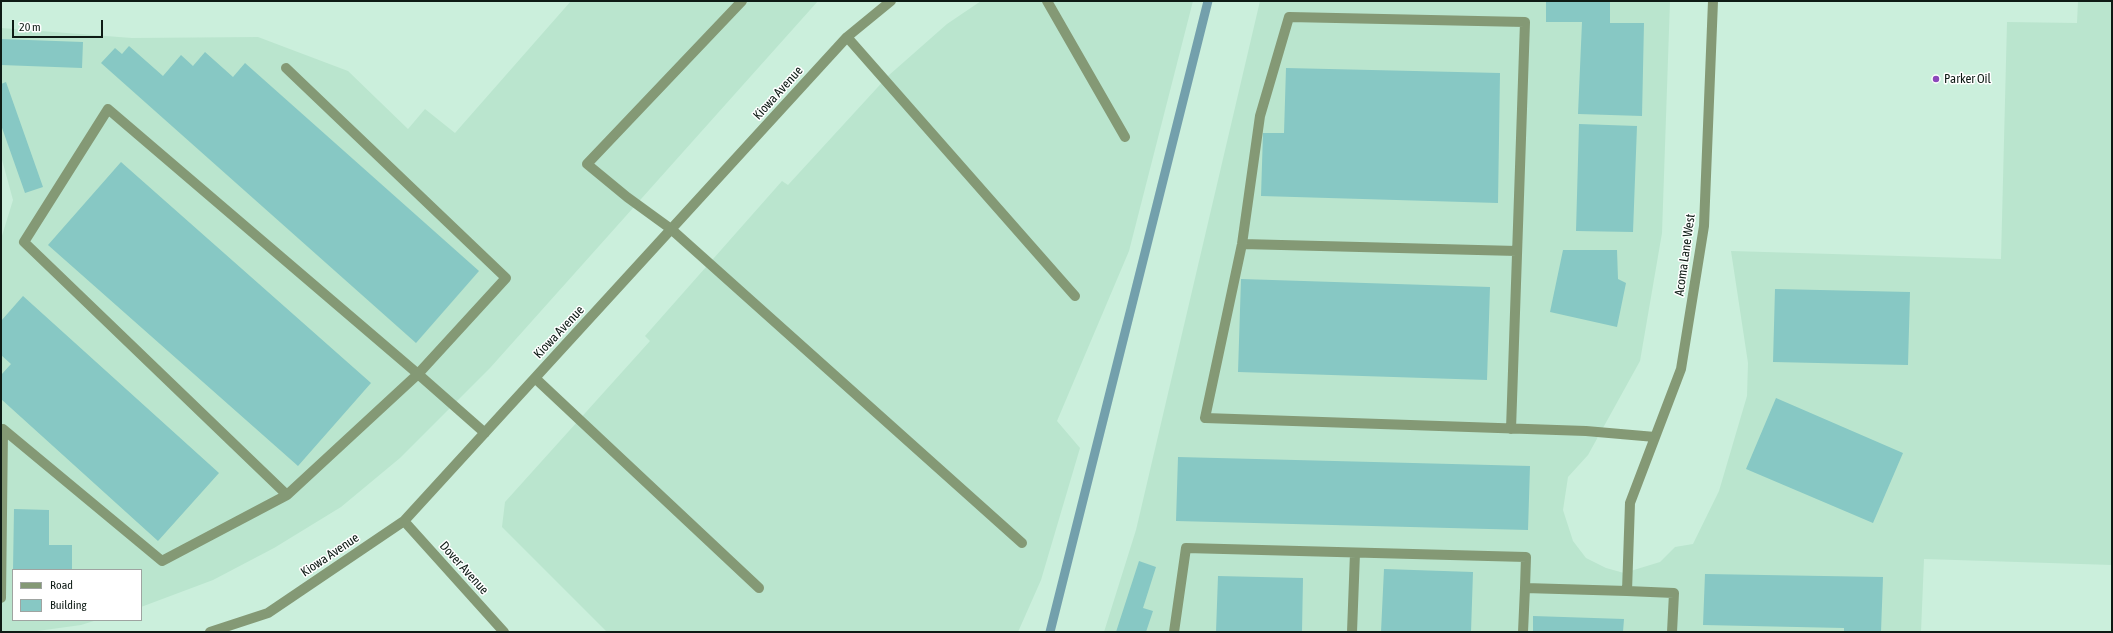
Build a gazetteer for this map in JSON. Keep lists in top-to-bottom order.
{
  "streets": {
    "street": ["Kiowa Avenue", "Acoma Lane West", "Dover Avenue"]
  },
  "crossings": [
    ["Kiowa Avenue", "Dover Avenue"]
  ],
  "places": ["Parker Oil"],
  "legend": ["Road", "Building"],
  "scale_bar": "20 m"
}
